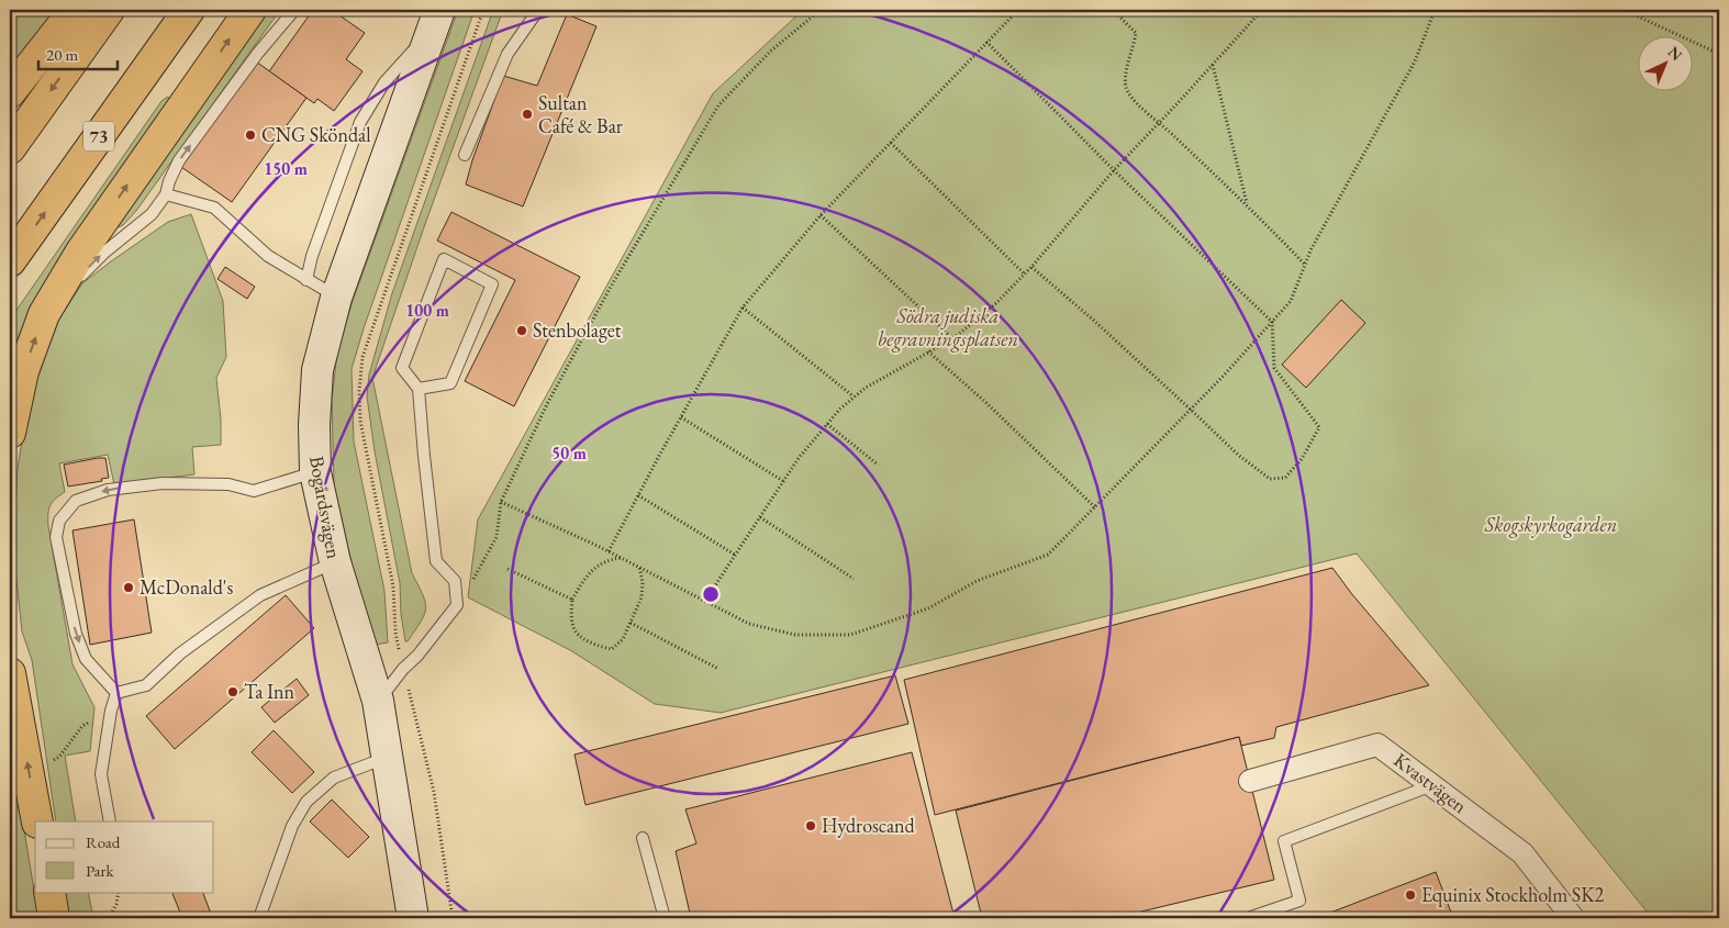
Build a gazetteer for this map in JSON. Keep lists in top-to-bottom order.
{
  "streets": {
    "highway": ["73"],
    "street": ["Bogårdsvägen", "Kvastvägen"]
  },
  "parks": ["Södra judiska begravningsplatsen", "Skogskyrkogården"],
  "places": [
    "Sultan Café & Bar",
    "CNG Sköndal",
    "Stenbolaget",
    "McDonald's",
    "Ta Inn",
    "Hydroscand",
    "Equinix Stockholm SK2"
  ],
  "legend": ["Road", "Park"],
  "scale_bar": "20 m",
  "north": "top right",
  "rings": ["150 m", "100 m", "50 m"]
}
